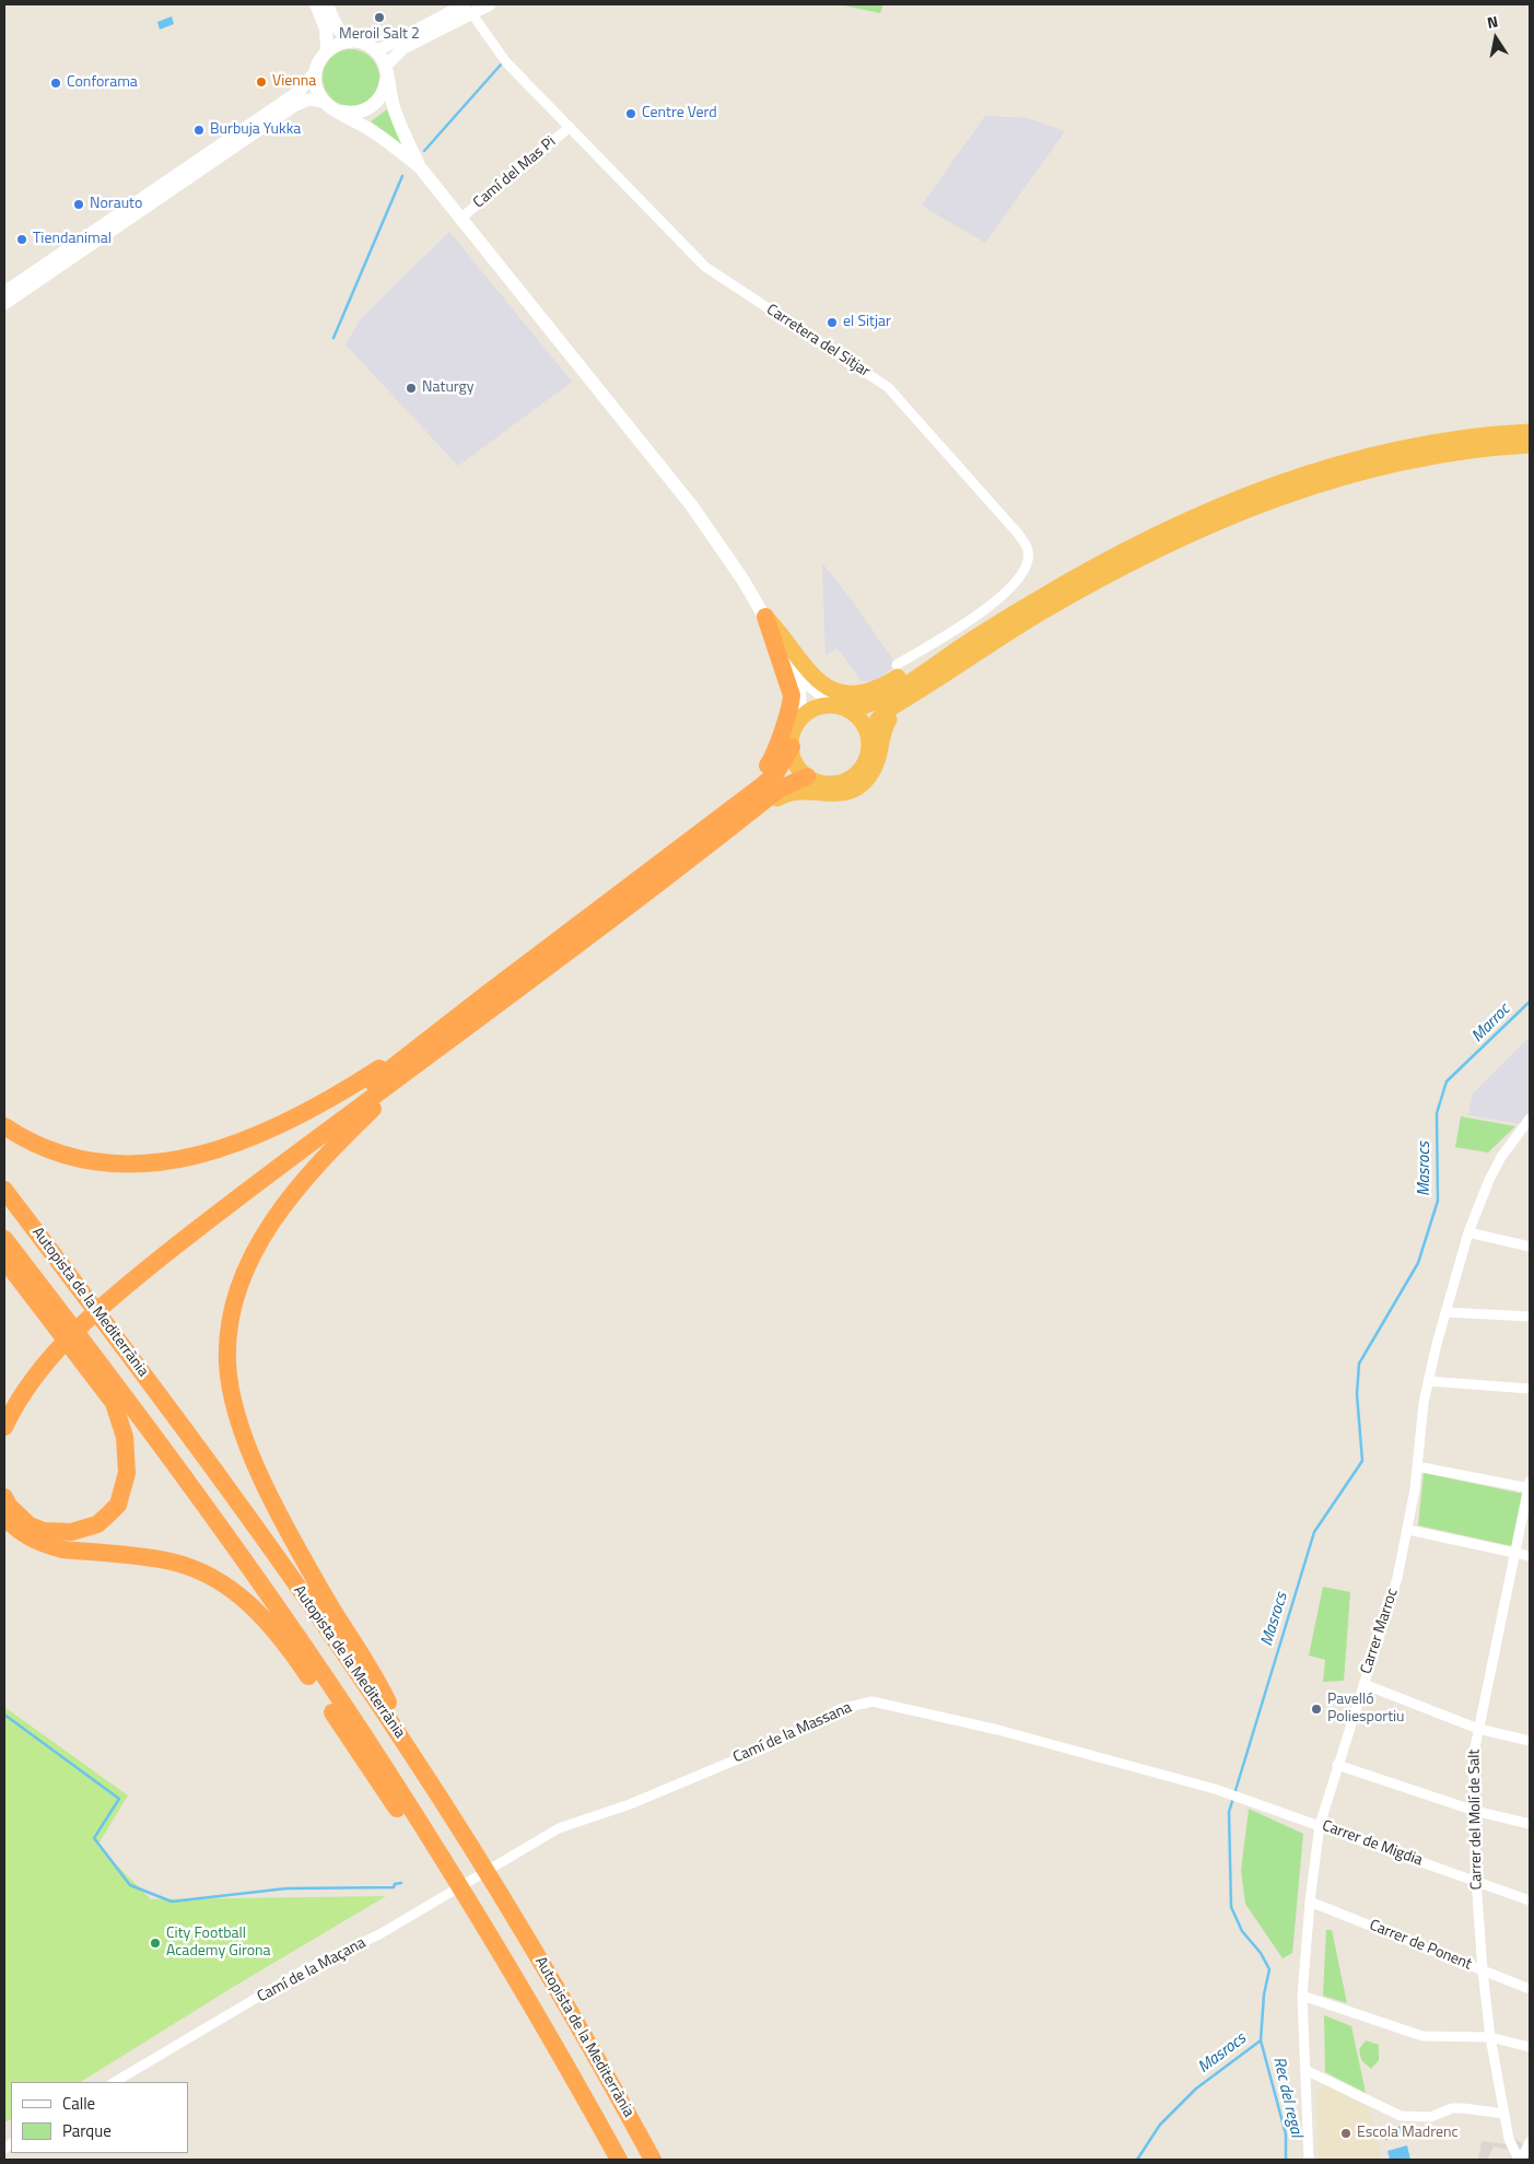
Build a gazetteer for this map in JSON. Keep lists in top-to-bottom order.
{
  "streets": {
    "highway": ["Autopista de la Mediterrània"],
    "street": [
      "Camí del Mas Pi",
      "Carretera del Sitjar",
      "Carrer Marroc",
      "Camí de la Massana",
      "Carrer del Molí de Salt",
      "Carrer de Migdia",
      "Carrer de Ponent",
      "Camí de la Maçana"
    ]
  },
  "crossings": [
    ["Camí del Mas Pi", "Carretera del Sitjar"],
    ["Carrer Marroc", "Carrer de Migdia"],
    ["Carrer Marroc", "Carrer de Ponent"],
    ["Camí de la Massana", "Carrer de Migdia"],
    ["Camí de la Massana", "Camí de la Maçana"],
    ["Carrer del Molí de Salt", "Carrer de Migdia"],
    ["Carrer del Molí de Salt", "Carrer de Ponent"]
  ],
  "water": ["Marroc", "Masrocs", "Rec del regal"],
  "places": [
    "Meroil Salt 2",
    "Vienna",
    "Conforama",
    "Centre Verd",
    "Burbuja Yukka",
    "Norauto",
    "Tiendanimal",
    "el Sitjar",
    "Naturgy",
    "Pavelló Poliesportiu",
    "City Football Academy Girona",
    "Escola Madrenc"
  ],
  "legend": ["Calle", "Parque"],
  "north": "top"
}
